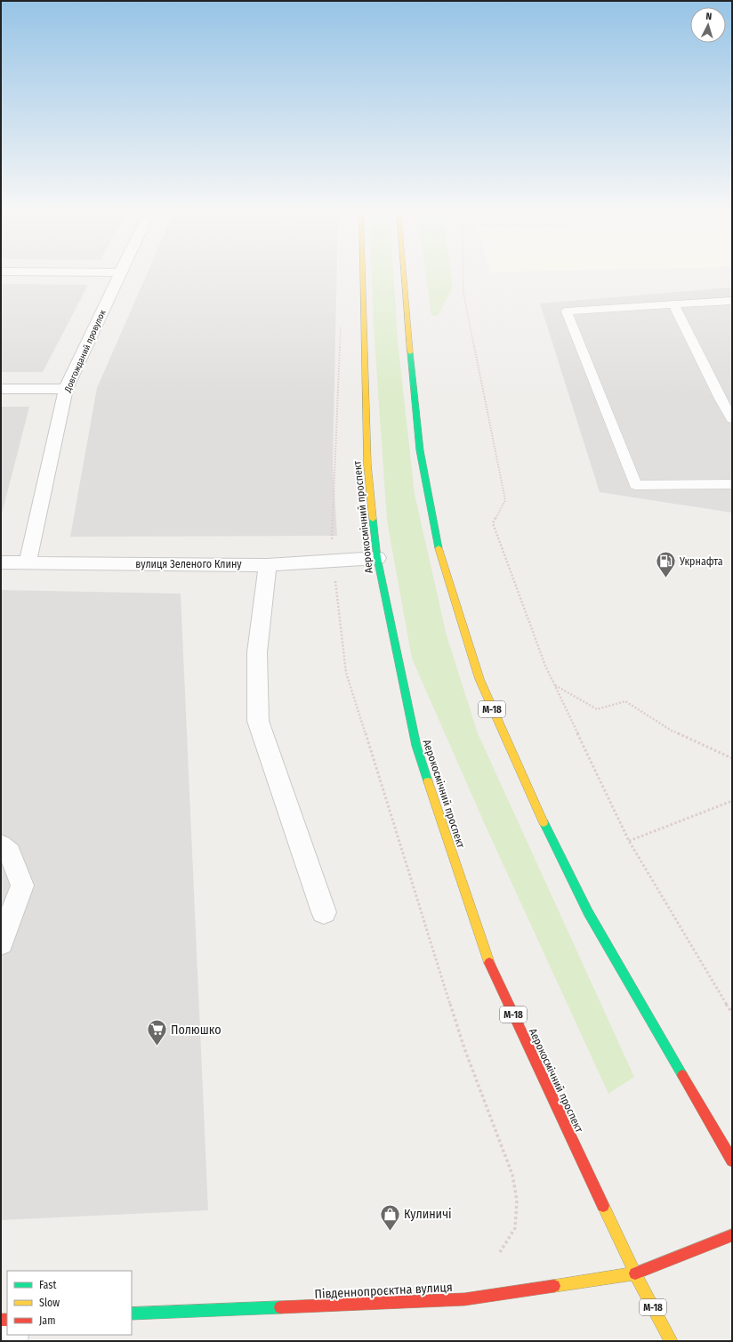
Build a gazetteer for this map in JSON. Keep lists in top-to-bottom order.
{
  "streets": {
    "main road": ["Аерокосмічний проспект", "М-18", "Південнопроєктна вулиця"],
    "street": ["Довгожданий провулок", "вулиця Зеленого Клину"]
  },
  "crossings": [
    ["Довгожданий провулок", "вулиця Зеленого Клину"],
    ["Аерокосмічний проспект", "вулиця Зеленого Клину"],
    ["Аерокосмічний проспект", "Південнопроєктна вулиця"]
  ],
  "places": {
    "fuel station": ["Укрнафта"],
    "supermarket": ["Полюшко"],
    "shop": ["Кулиничі"]
  },
  "legend": ["Fast", "Slow", "Jam"],
  "north": "top"
}
